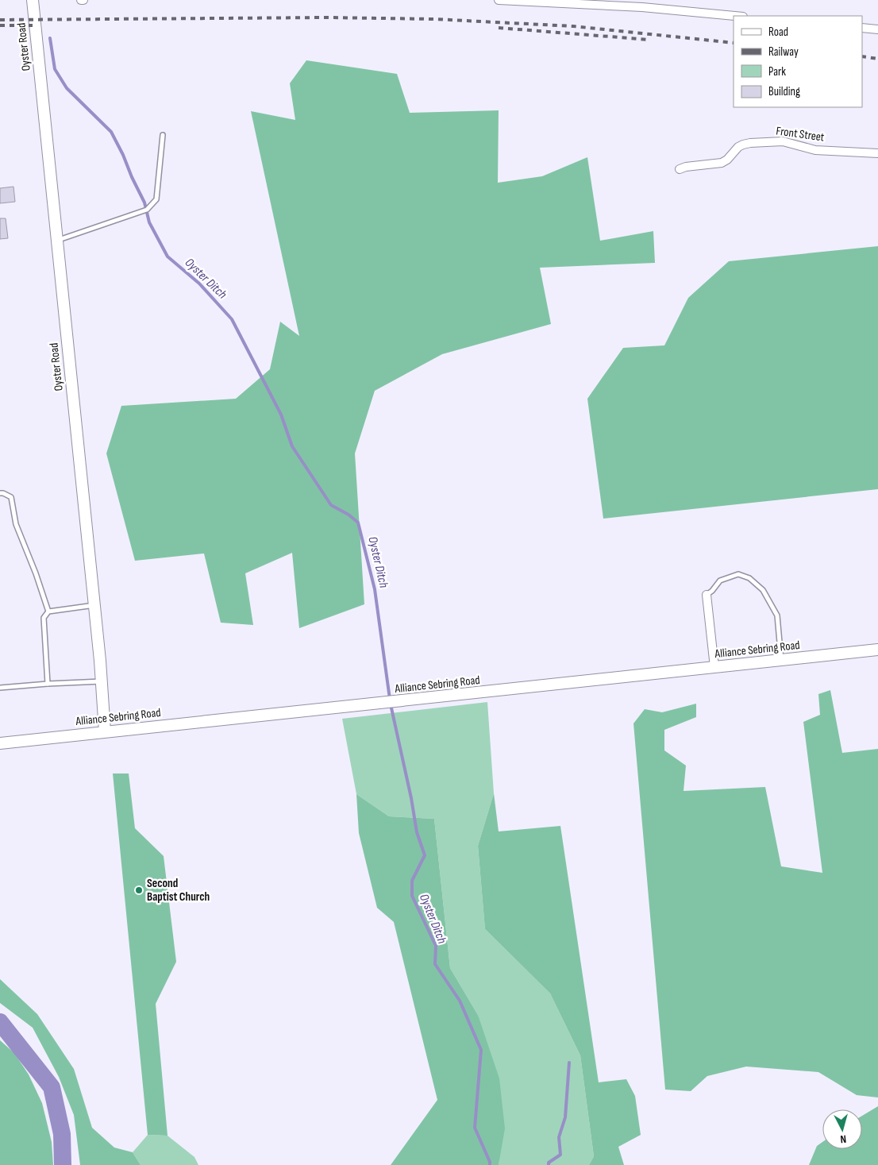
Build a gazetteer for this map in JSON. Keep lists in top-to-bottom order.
{
  "streets": {
    "street": ["Oyster Road", "Front Street", "Alliance Sebring Road"]
  },
  "crossings": [
    ["Oyster Road", "Alliance Sebring Road"]
  ],
  "water": ["Oyster Ditch"],
  "places": ["Second Baptist Church"],
  "legend": [
    "Road",
    "Railway",
    "Park",
    "Building"
  ],
  "north": "bottom"
}
